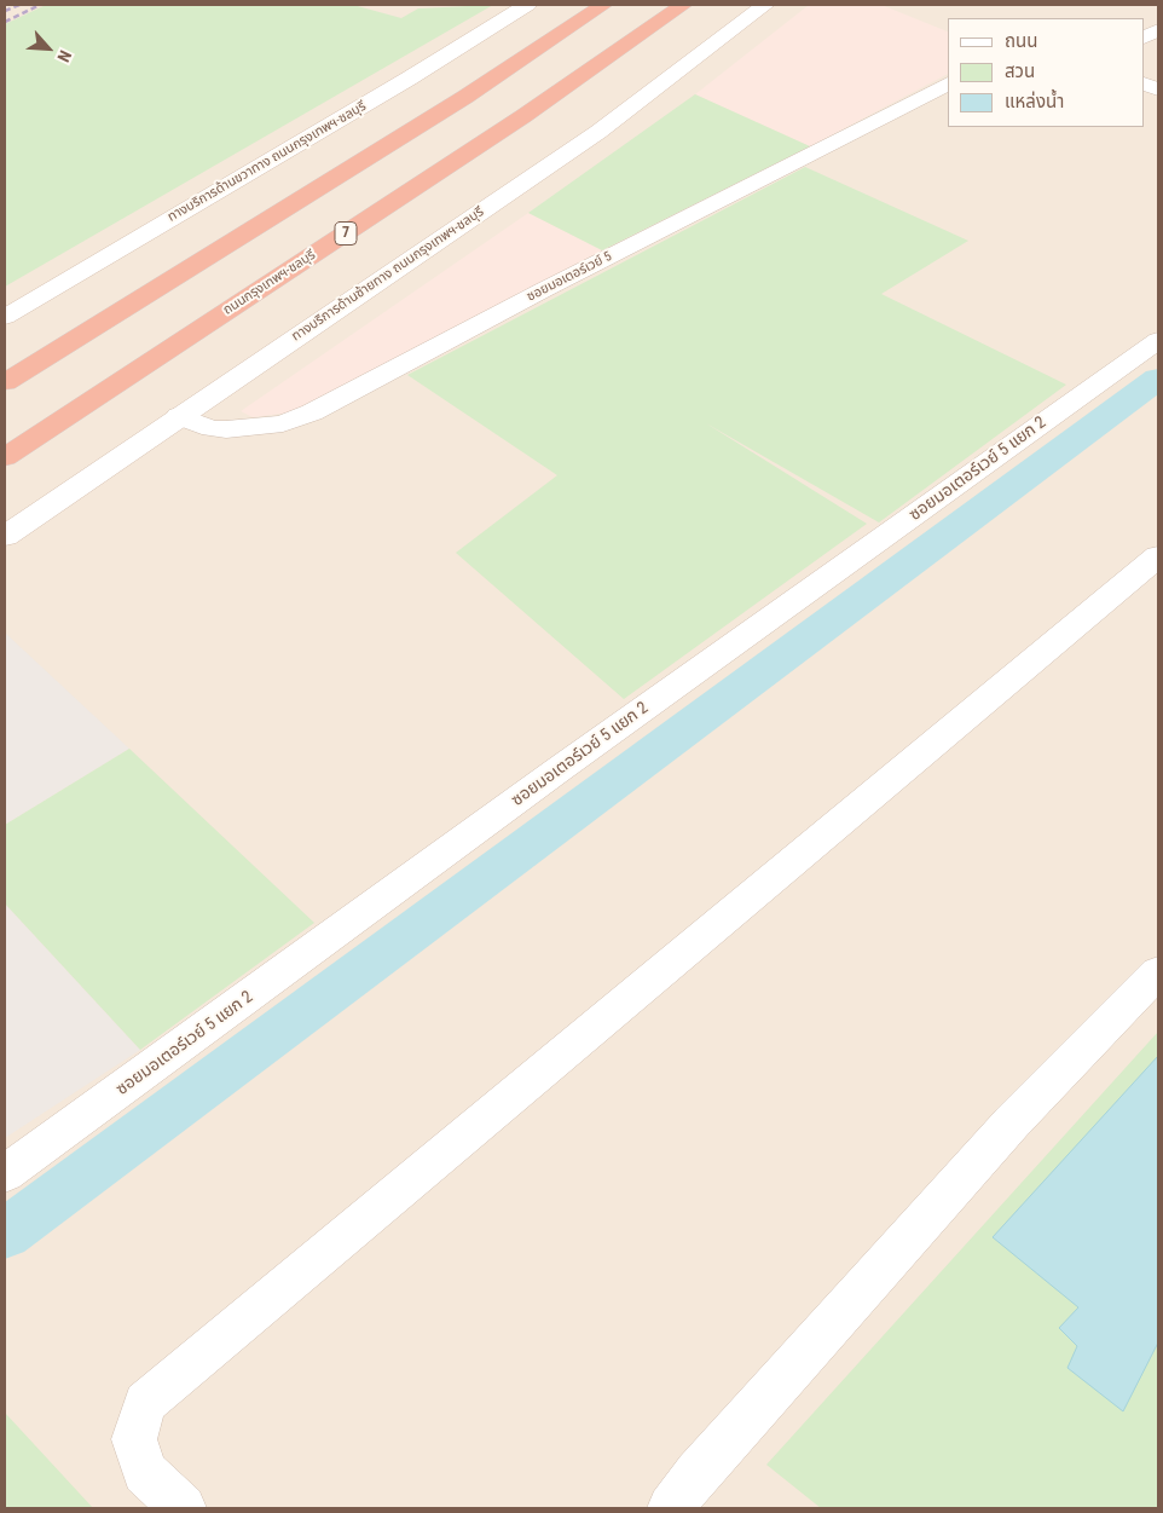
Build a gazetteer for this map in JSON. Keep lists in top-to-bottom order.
{
  "streets": {
    "highway": ["7", "ถนนกรุงเทพฯ-ชลบุรี"],
    "street": [
      "ทางบริการด้านขวาทาง ถนนกรุงเทพฯ-ชลบุรี",
      "ทางบริการด้านซ้ายทาง ถนนกรุงเทพฯ-ชลบุรี",
      "ซอยมอเตอร์เวย์ 5",
      "ซอยมอเตอร์เวย์ 5 แยก 2"
    ]
  },
  "crossings": [
    ["ทางบริการด้านซ้ายทาง ถนนกรุงเทพฯ-ชลบุรี", "ซอยมอเตอร์เวย์ 5"]
  ],
  "legend": ["ถนน", "สวน", "แหล่งน้ำ"],
  "north": "bottom right"
}
